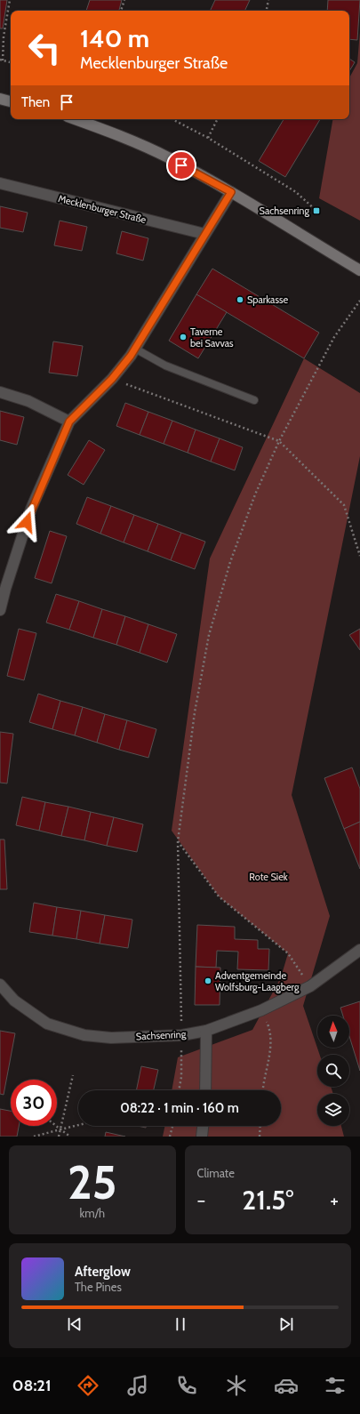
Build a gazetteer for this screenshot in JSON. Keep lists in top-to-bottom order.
{
  "streets": {
    "street": ["Mecklenburger Straße", "Sachsenring"]
  },
  "parks": ["Rote Siek"],
  "places": {
    "transit": ["Sachsenring"],
    "other": ["Sparkasse", "Taverne bei Savvas", "Adventgemeinde Wolfsburg-Laagberg"]
  },
  "north": "top",
  "page": {
    "turn": ["140 m", "Mecklenburger Straße"],
    "then": "Then",
    "limit": "30",
    "trip": "08:22 · 1 min · 160 m",
    "tile": [
      ["25", "km/h"],
      "Climate"
    ],
    "heat": ["−", "21.5°", "+"],
    "song": ["Afterglow", "The Pines"],
    "tabs": "08:21"
  }
}
